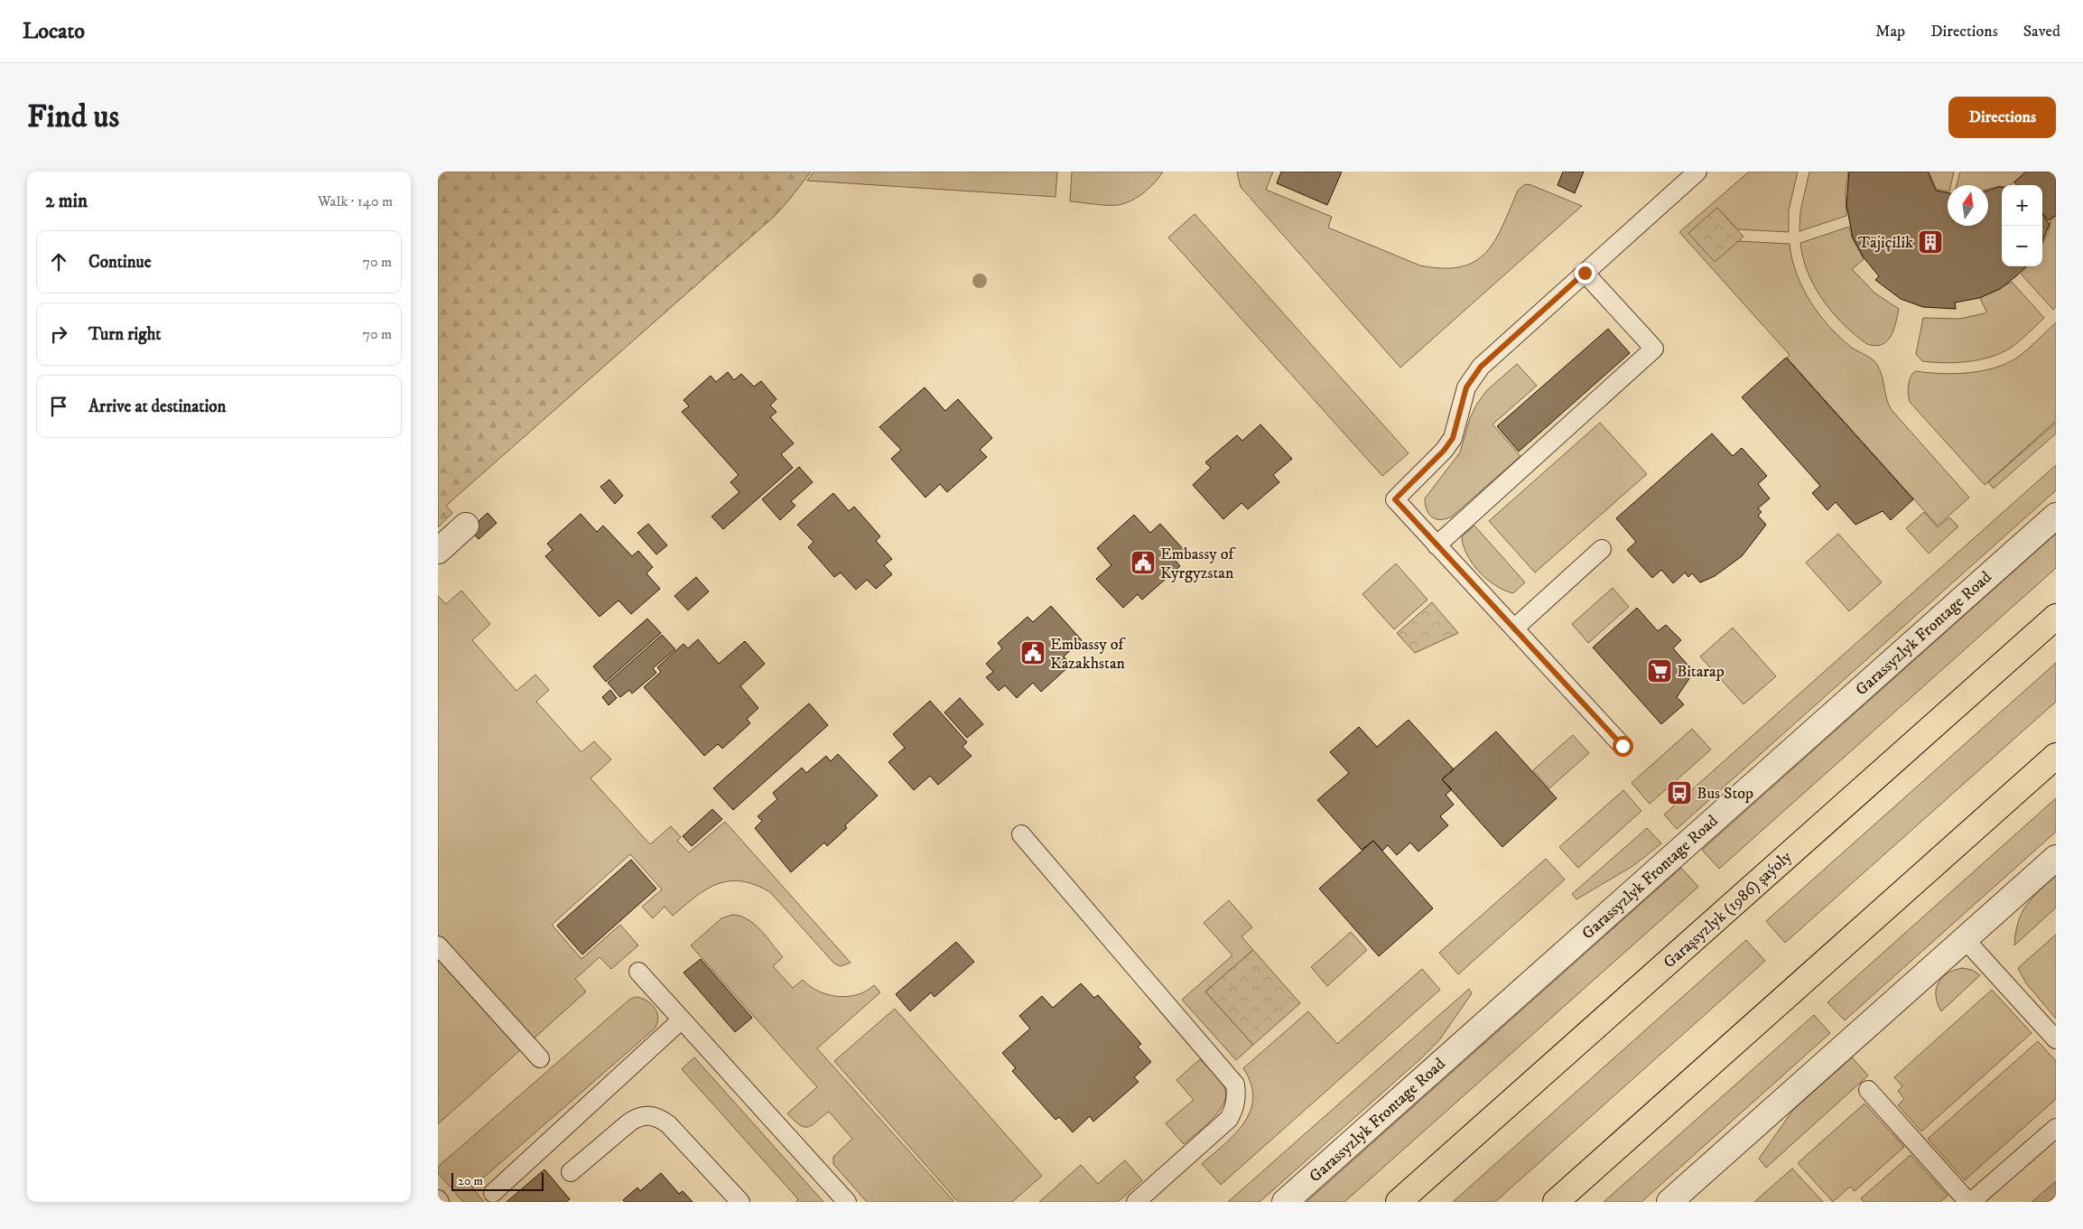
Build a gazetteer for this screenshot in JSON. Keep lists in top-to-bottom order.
{
  "streets": {
    "main road": ["Garaşsyzlyk (1986) şaýoly"],
    "street": ["Garassyzlyk Frontage Road"]
  },
  "places": {
    "building": ["Täjiçilik"],
    "public building": ["Embassy of Kyrgyzstan", "Embassy of Kazakhstan"],
    "supermarket": ["Bitarap"],
    "bus stop": ["Bus Stop"]
  },
  "scale_bar": "20 m",
  "north": "top",
  "page": {
    "header": "Locato",
    "nav": ["Map", "Directions", "Saved"],
    "buttons": "Directions",
    "title": "Find us",
    "heading": ["2 min", "Walk · 140 m"],
    "map_buttons": ["+", "−"],
    "list": [
      ["Continue", "70 m"],
      ["Turn right", "70 m"],
      "Arrive at destination"
    ],
    "scale": "20 m"
  }
}
